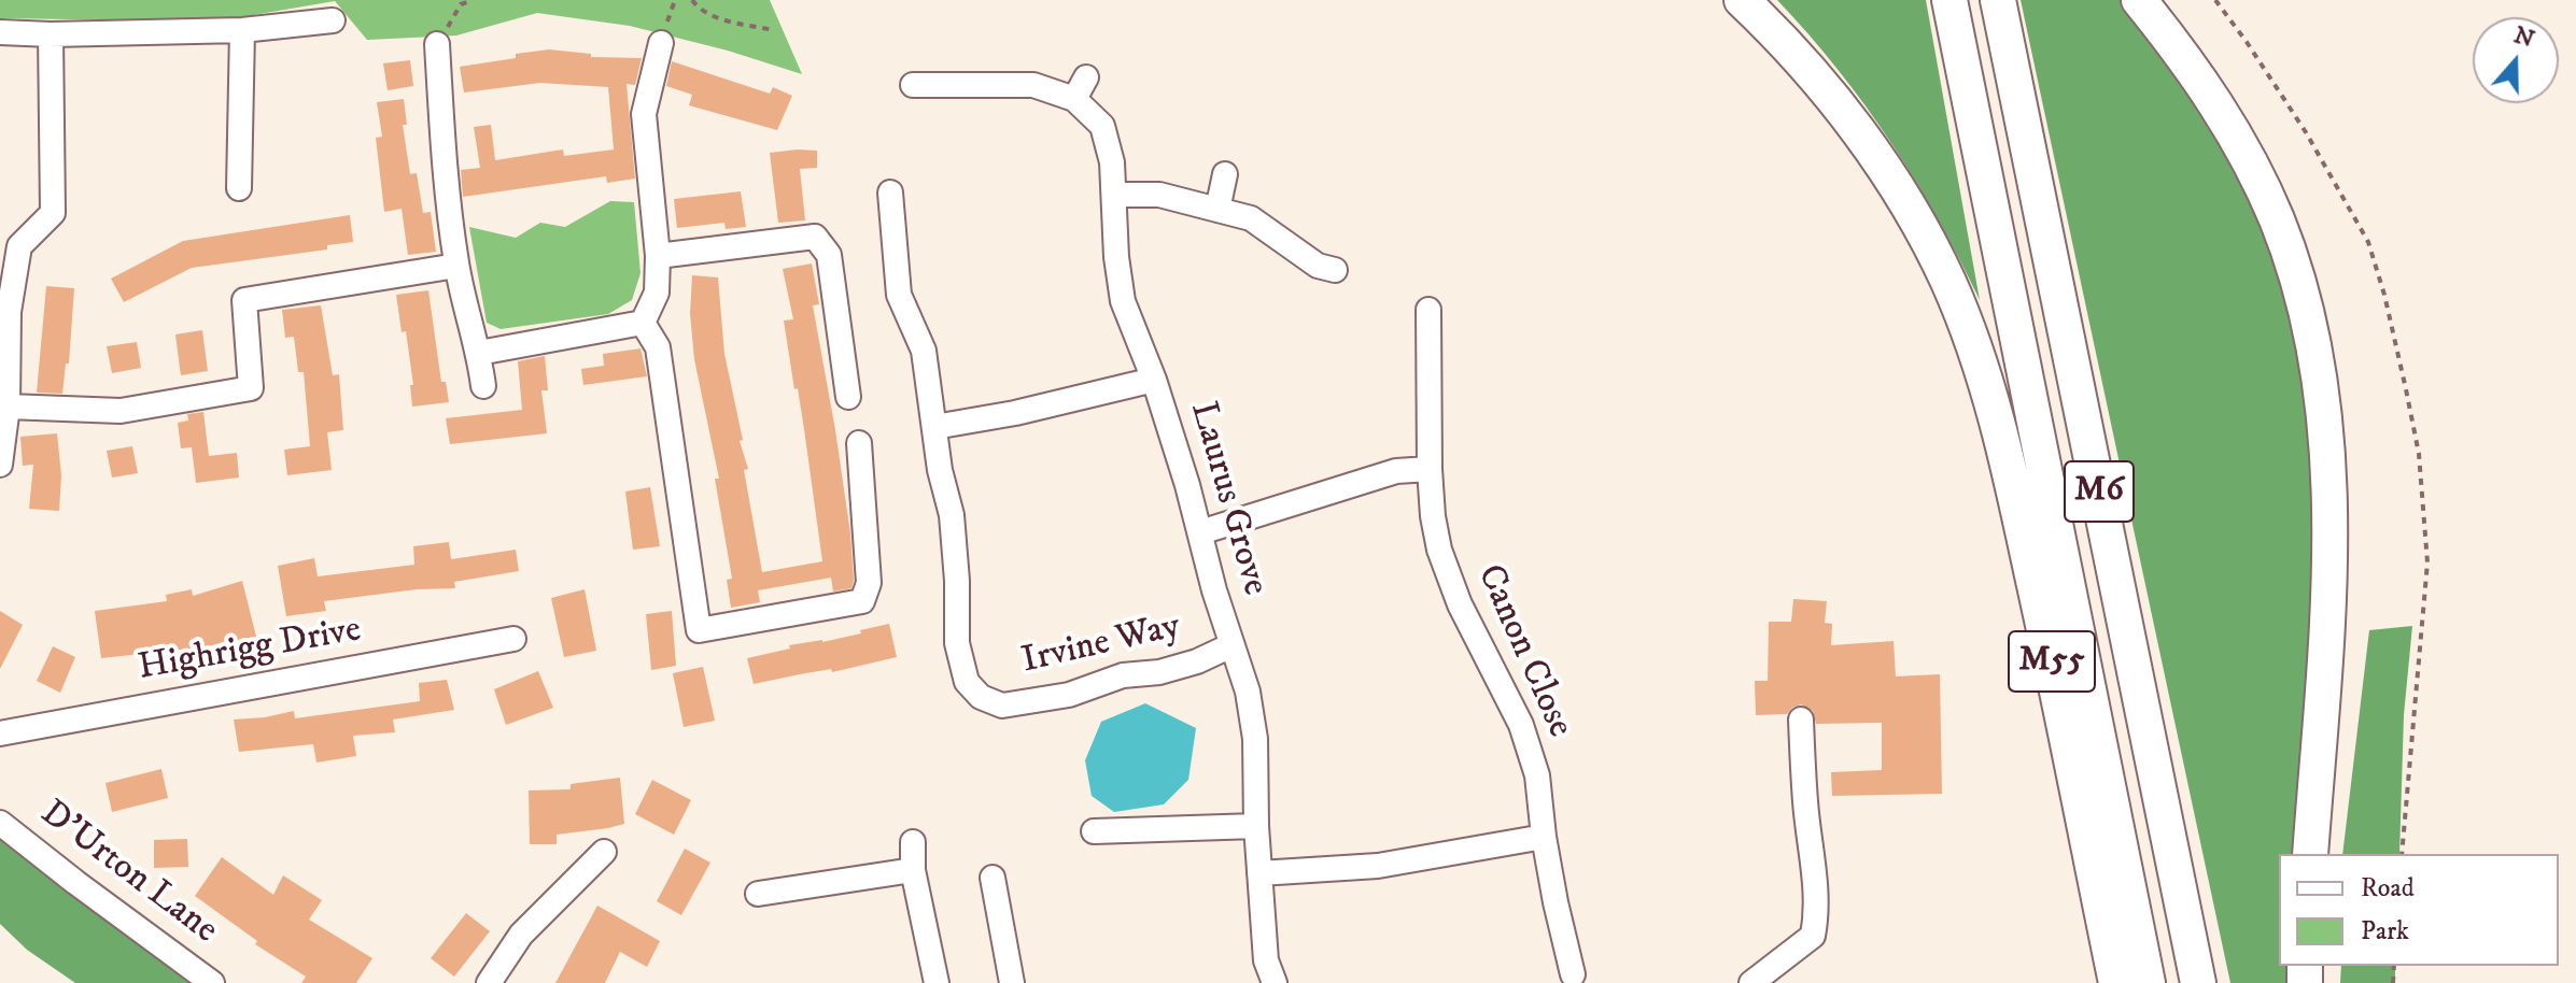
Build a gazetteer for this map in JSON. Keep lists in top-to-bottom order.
{
  "streets": {
    "highway": ["M6", "M55"],
    "street": [
      "Laurus Grove",
      "Irvine Way",
      "Highrigg Drive",
      "Canon Close",
      "D'Urton Lane"
    ]
  },
  "crossings": [
    ["Laurus Grove", "Irvine Way"]
  ],
  "legend": ["Road", "Park"],
  "north": "top"
}
